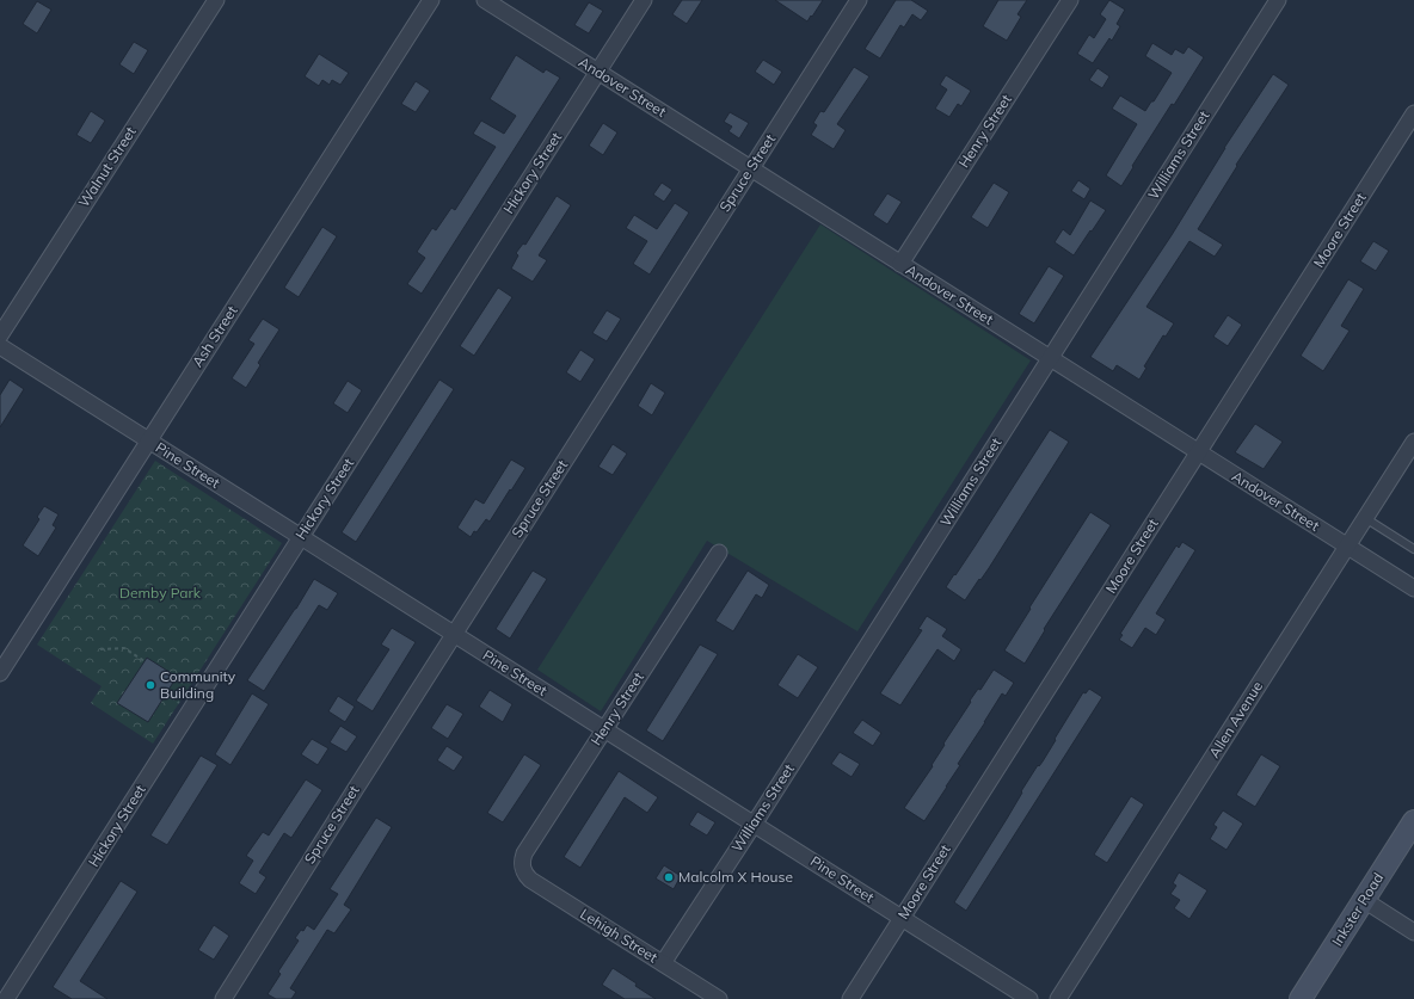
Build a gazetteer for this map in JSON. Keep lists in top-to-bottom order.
{
  "streets": {
    "main road": ["Inkster Road"],
    "street": [
      "Andover Street",
      "Henry Street",
      "Williams Street",
      "Walnut Street",
      "Hickory Street",
      "Spruce Street",
      "Moore Street",
      "Ash Street",
      "Pine Street",
      "Allen Avenue",
      "Lehigh Street"
    ]
  },
  "crossings": [
    ["Andover Street", "Henry Street"],
    ["Andover Street", "Williams Street"],
    ["Andover Street", "Hickory Street"],
    ["Andover Street", "Spruce Street"],
    ["Andover Street", "Moore Street"],
    ["Andover Street", "Allen Avenue"],
    ["Henry Street", "Pine Street"],
    ["Henry Street", "Lehigh Street"],
    ["Williams Street", "Pine Street"],
    ["Williams Street", "Lehigh Street"],
    ["Hickory Street", "Pine Street"],
    ["Spruce Street", "Pine Street"],
    ["Moore Street", "Pine Street"],
    ["Ash Street", "Pine Street"]
  ],
  "parks": ["Demby Park"],
  "places": ["Community Building", "Malcolm X House"]
}
